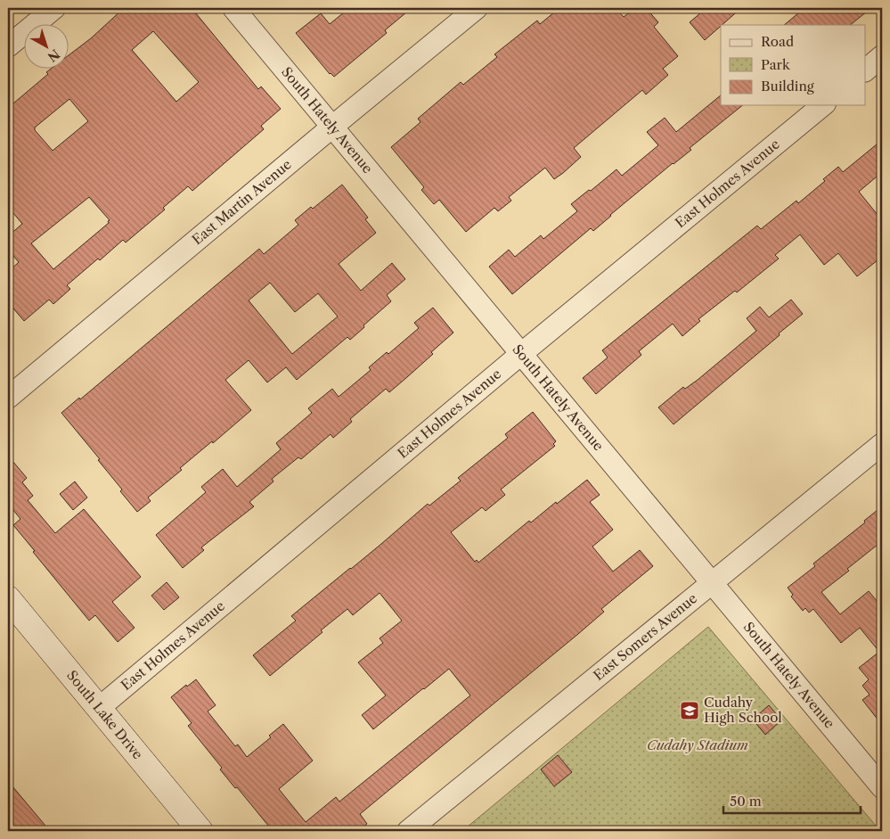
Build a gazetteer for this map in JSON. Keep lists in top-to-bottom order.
{
  "streets": {
    "main road": ["South Lake Drive"],
    "street": [
      "South Hately Avenue",
      "East Holmes Avenue",
      "East Martin Avenue",
      "East Somers Avenue"
    ]
  },
  "crossings": [
    ["South Hately Avenue", "East Holmes Avenue"],
    ["South Hately Avenue", "East Martin Avenue"],
    ["South Hately Avenue", "East Somers Avenue"],
    ["East Holmes Avenue", "South Lake Drive"]
  ],
  "parks": ["Cudahy Stadium"],
  "places": {
    "school or university": ["Cudahy High School"]
  },
  "legend": ["Road", "Park", "Building"],
  "scale_bar": "50 m",
  "north": "bottom right"
}
